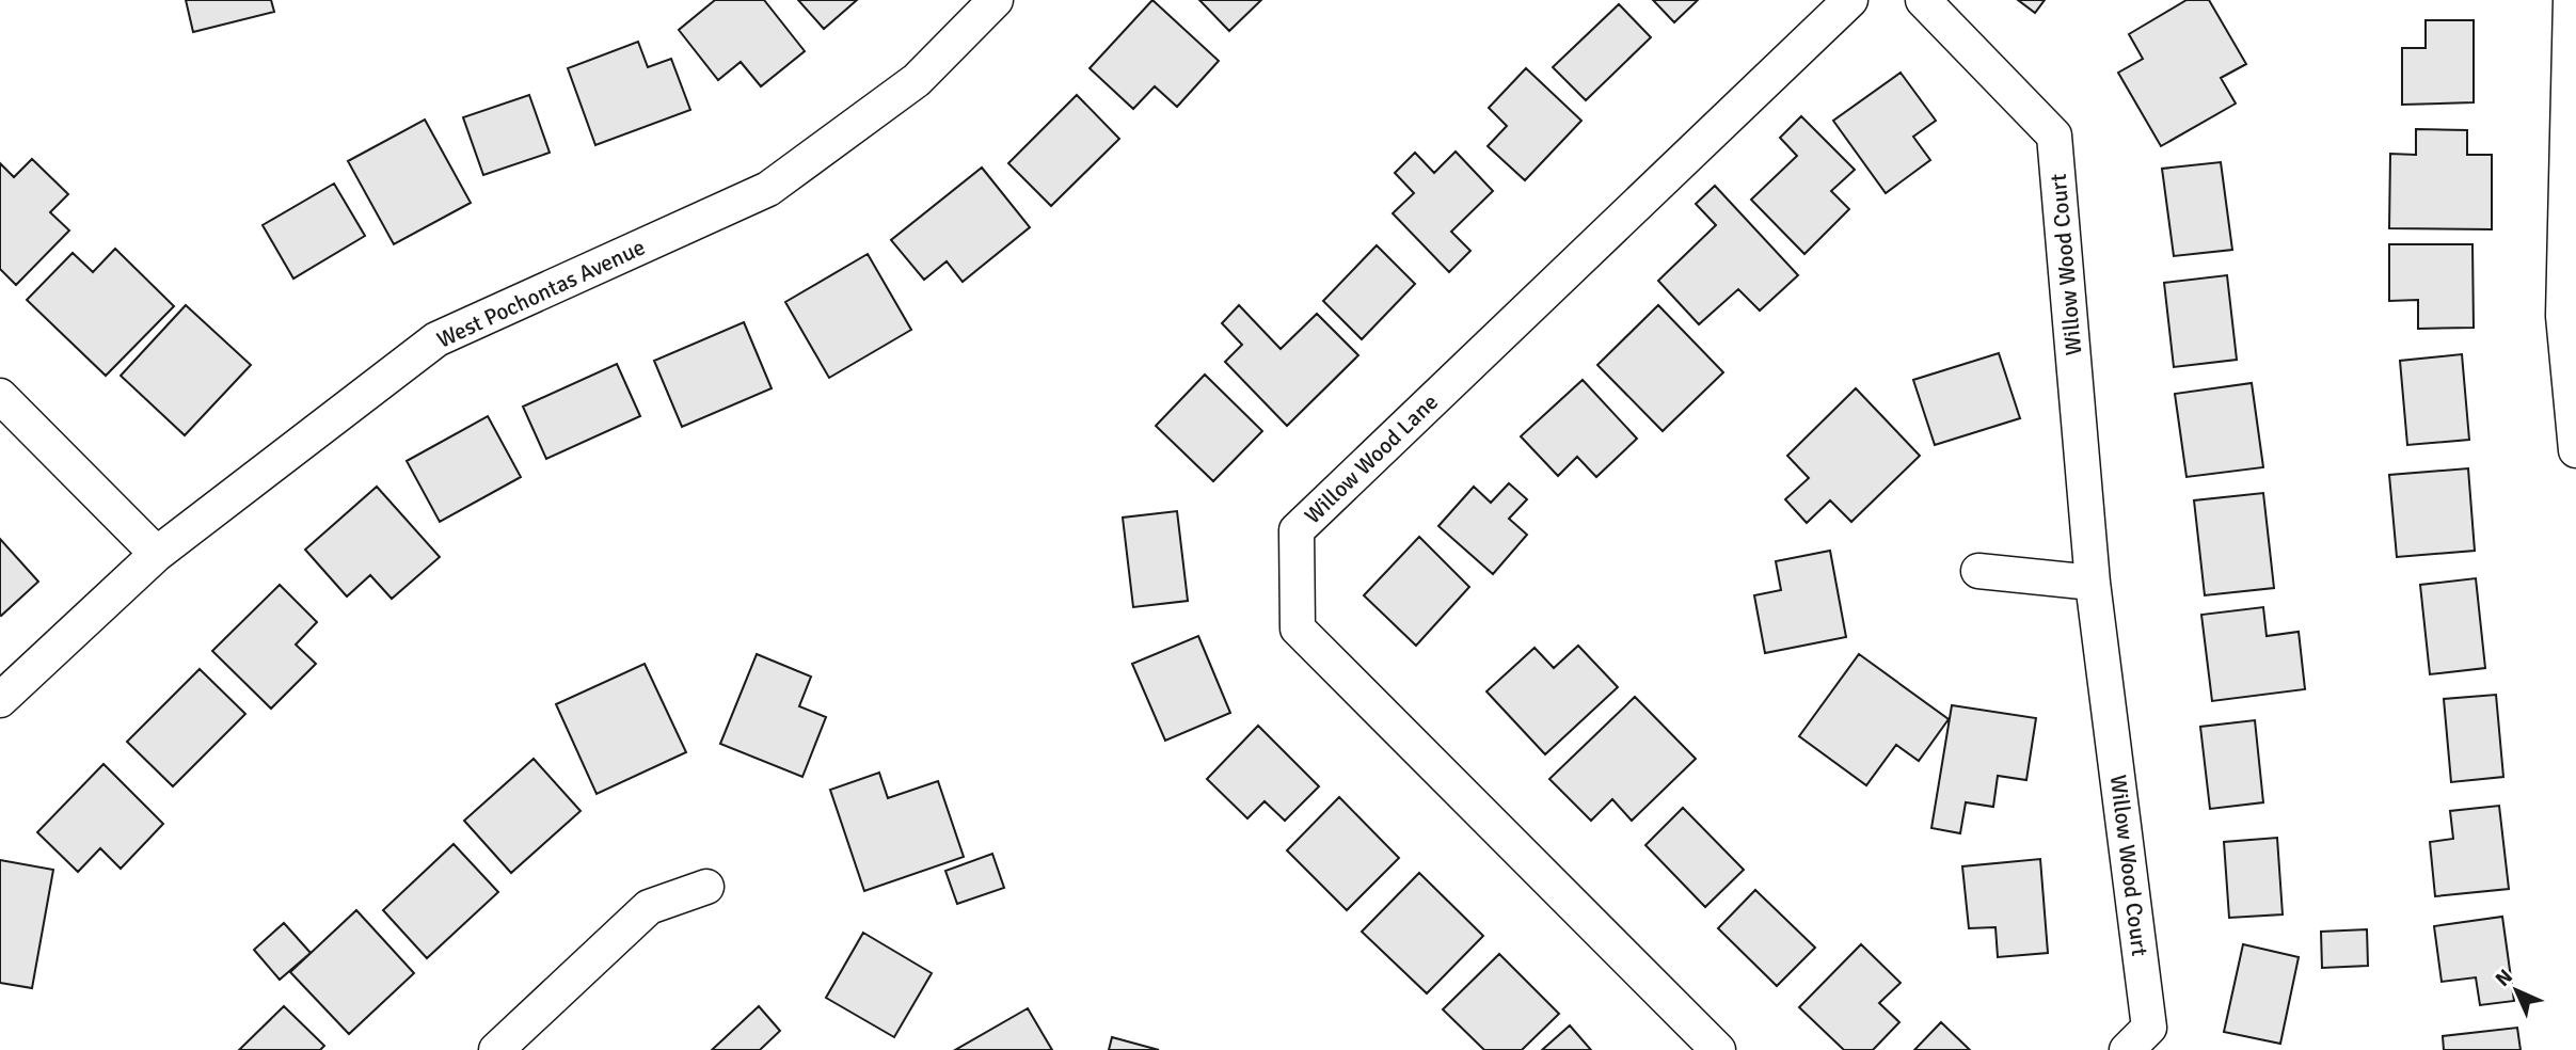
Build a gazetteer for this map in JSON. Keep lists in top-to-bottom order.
{
  "streets": {
    "street": ["Willow Wood Court", "West Pochontas Avenue", "Willow Wood Lane"]
  },
  "north": "top left"
}
